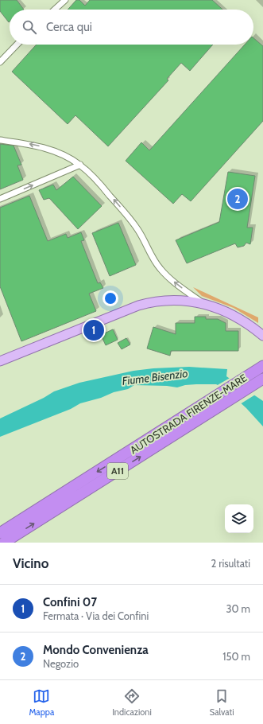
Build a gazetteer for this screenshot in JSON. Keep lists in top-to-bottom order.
{
  "streets": {
    "highway": ["AUTOSTRADA FIRENZE-MARE", "A11"]
  },
  "water": ["Fiume Bisenzio"],
  "page": {
    "search": "Cerca qui",
    "pins": ["2", "1"],
    "heading": ["Vicino", "2 risultati"],
    "list": [
      {
        "mark": "1",
        "name": "Confini 07",
        "note": "Fermata · Via dei Confini",
        "value": "30 m"
      },
      {
        "mark": "2",
        "name": "Mondo Convenienza",
        "note": "Negozio",
        "value": "150 m"
      }
    ],
    "nav": ["Mappa", "Indicazioni", "Salvati"]
  }
}
